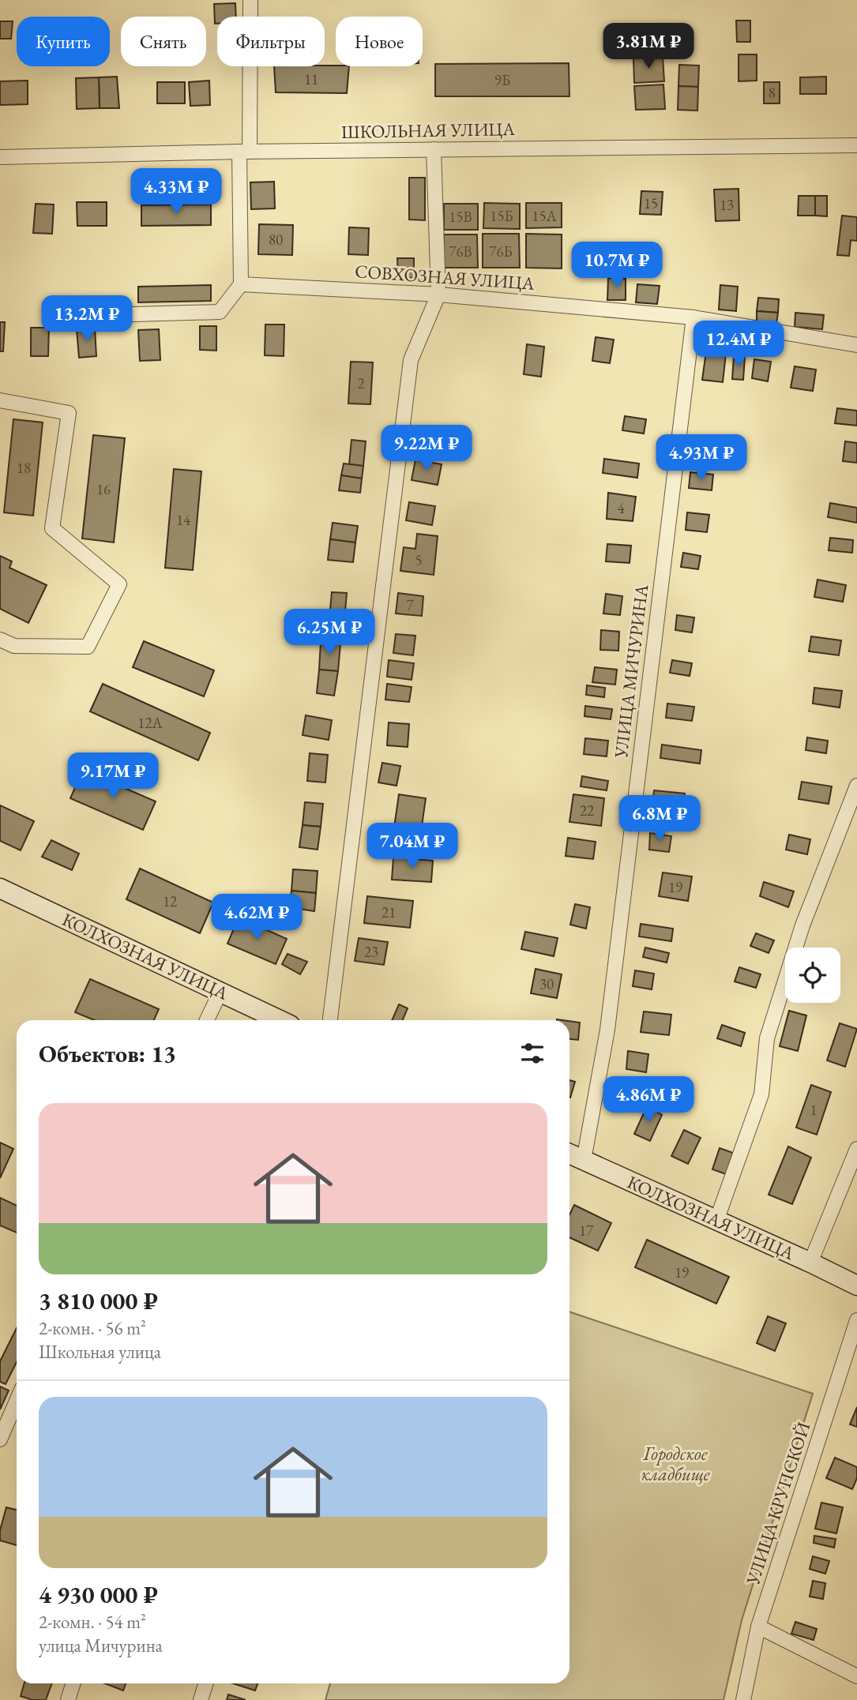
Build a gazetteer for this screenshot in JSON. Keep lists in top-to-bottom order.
{
  "streets": {
    "main road": ["КОЛХОЗНАЯ УЛИЦА"],
    "street": [
      "ШКОЛЬНАЯ УЛИЦА",
      "СОВХОЗНАЯ УЛИЦА",
      "УЛИЦА МИЧУРИНА",
      "УЛИЦА КРУПСКОЙ"
    ]
  },
  "crossings": [
    ["СОВХОЗНАЯ УЛИЦА", "УЛИЦА МИЧУРИНА"],
    ["УЛИЦА МИЧУРИНА", "КОЛХОЗНАЯ УЛИЦА"]
  ],
  "parks": ["Городское кладбище"],
  "house_numbers": [
    "11",
    "9Б",
    "8",
    "15",
    "13",
    "15Б",
    "15А",
    "15В",
    "80",
    "76В",
    "76Б",
    "2",
    "18",
    "16",
    "4",
    "14",
    "5",
    "7",
    "12А",
    "22",
    "19",
    "12",
    "21",
    "23",
    "30",
    "1",
    "17",
    "19"
  ],
  "page": {
    "chip": [
      "Купить",
      "Снять",
      "Фильтры",
      "Новое"
    ],
    "price": [
      "3.81M ₽",
      "4.33M ₽",
      "10.7M ₽",
      "13.2M ₽",
      "12.4M ₽",
      "9.22M ₽",
      "4.93M ₽",
      "6.25M ₽",
      "9.17M ₽",
      "6.8M ₽",
      "7.04M ₽",
      "4.62M ₽",
      "4.86M ₽"
    ],
    "heading": "Объектов: 13",
    "list": [
      {
        "name": "3 810 000 ₽",
        "note": "2-комн. · 56 m² · Школьная улица"
      },
      {
        "name": "4 930 000 ₽",
        "note": "2-комн. · 54 m² · улица Мичурина"
      }
    ]
  }
}
